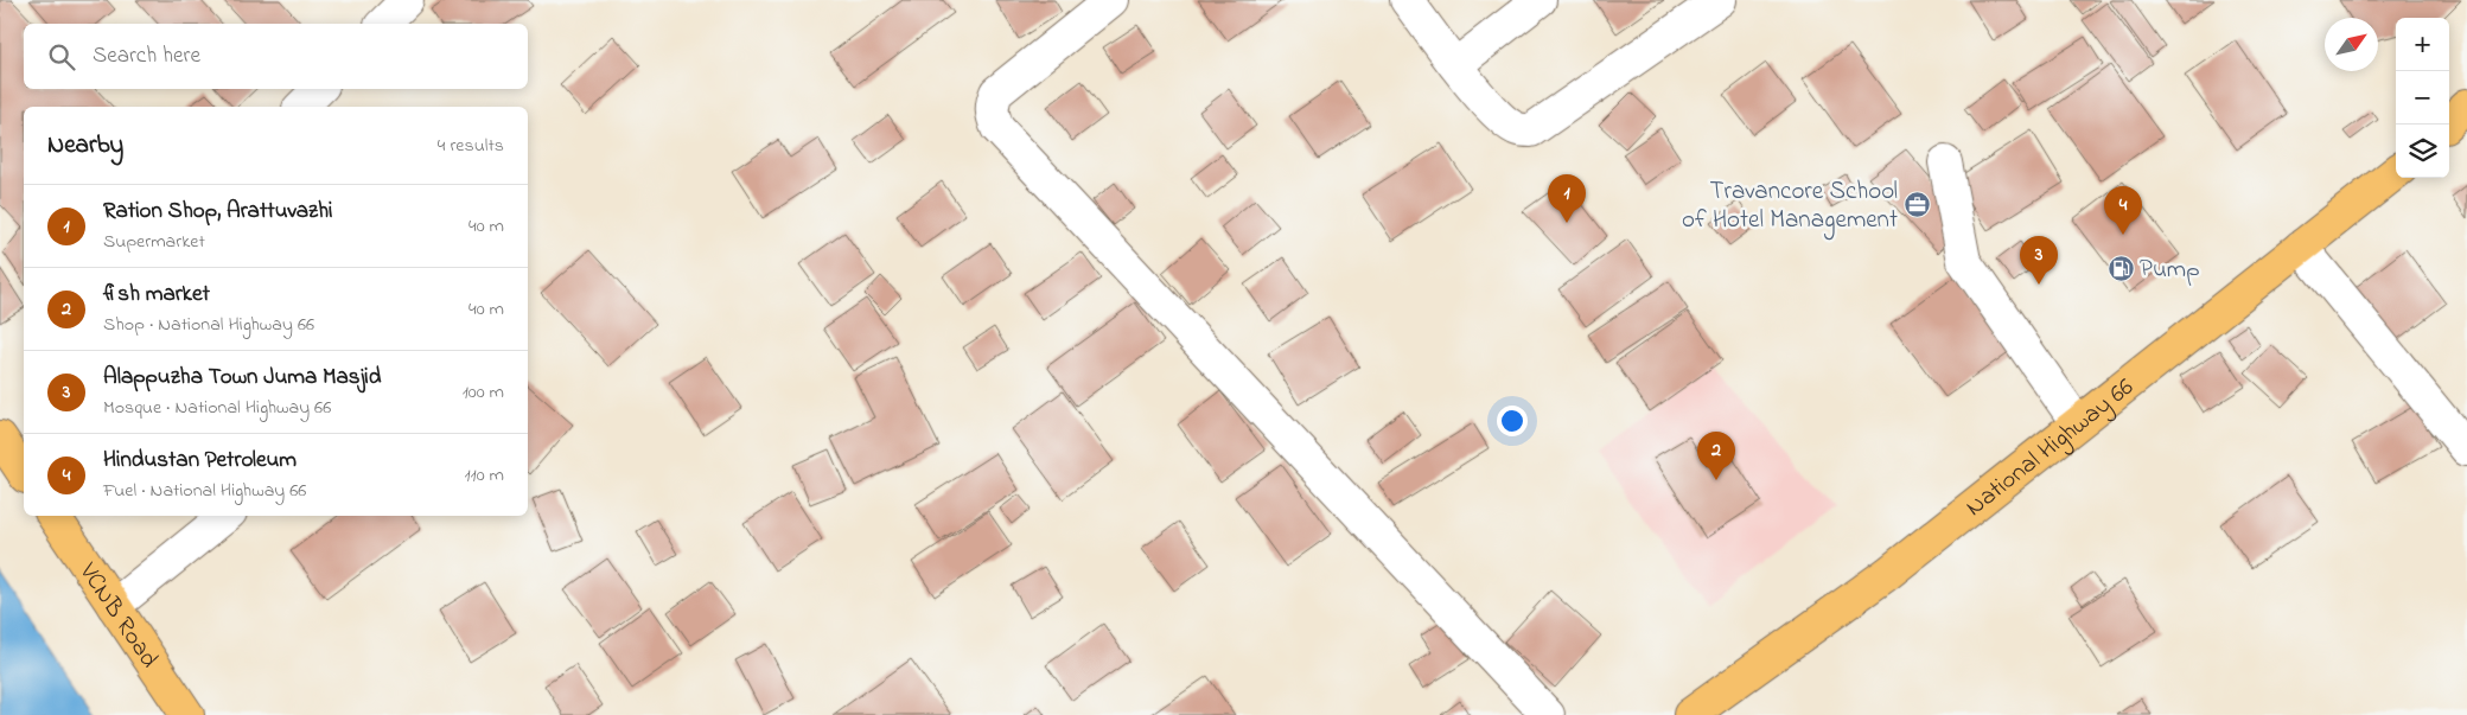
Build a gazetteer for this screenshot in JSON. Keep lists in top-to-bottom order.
{
  "streets": {
    "main road": ["National Highway 66", "VCNB Road"]
  },
  "places": {
    "office": ["Travancore School of Hotel Management"],
    "fuel station": ["Pump"]
  },
  "north": "top right",
  "page": {
    "map_buttons": ["+", "−"],
    "search": "Search here",
    "heading": ["Nearby", "4 results"],
    "pins": [
      "1",
      "4",
      "3",
      "2"
    ],
    "list": [
      {
        "mark": "1",
        "name": "Ration Shop, Arattuvazhi",
        "note": "Supermarket",
        "value": "40 m"
      },
      {
        "mark": "2",
        "name": "fish market",
        "note": "Shop · National Highway 66",
        "value": "40 m"
      },
      {
        "mark": "3",
        "name": "Alappuzha Town Juma Masjid",
        "note": "Mosque · National Highway 66",
        "value": "100 m"
      },
      {
        "mark": "4",
        "name": "Hindustan Petroleum",
        "note": "Fuel · National Highway 66",
        "value": "110 m"
      }
    ]
  }
}
